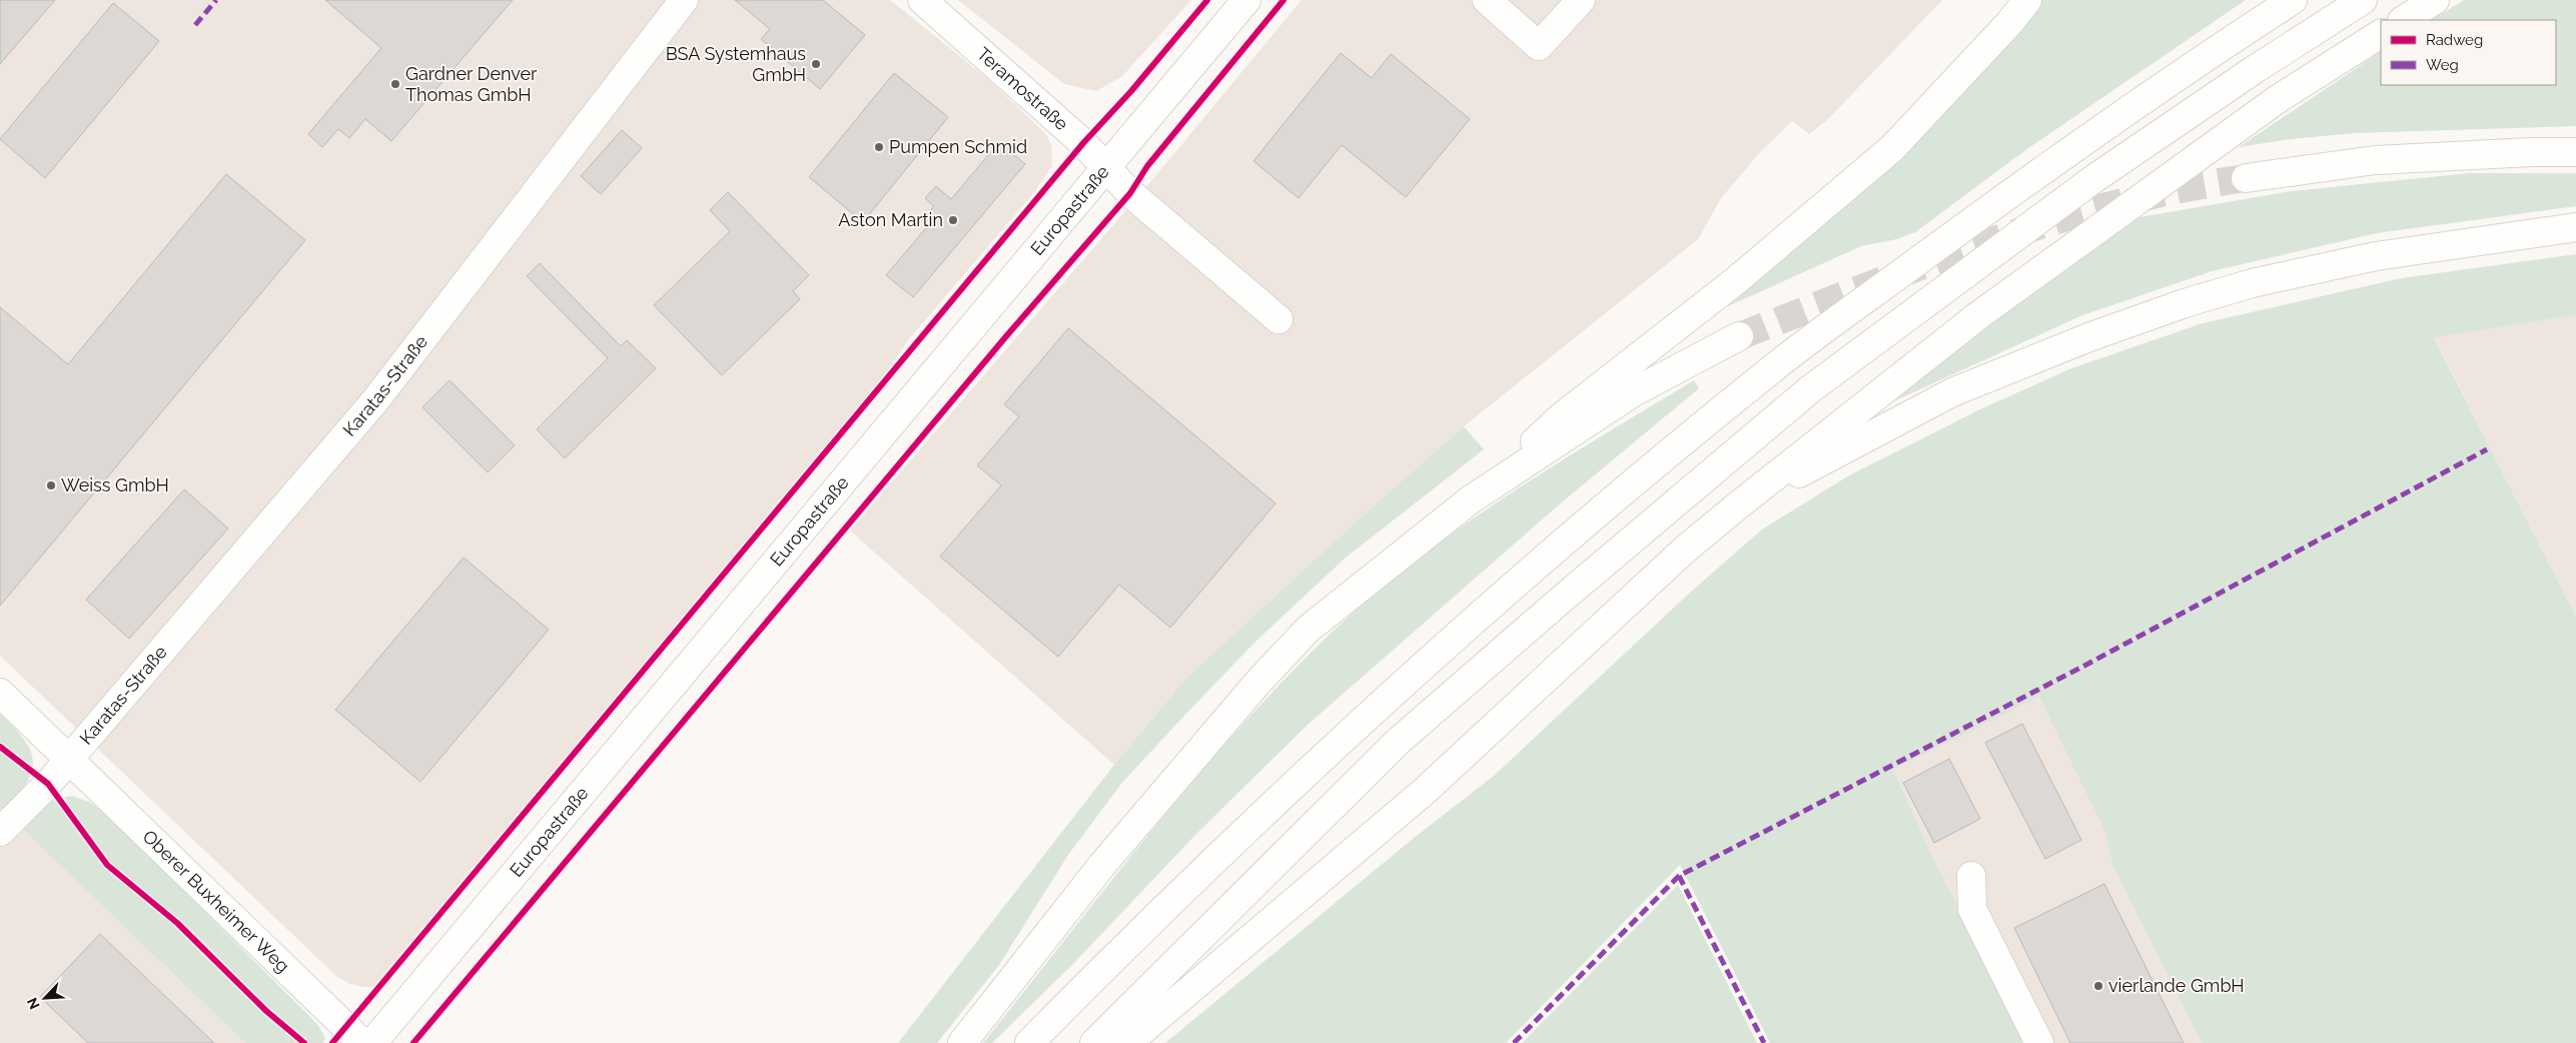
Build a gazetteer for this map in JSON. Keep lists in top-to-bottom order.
{
  "streets": {
    "main road": [
      "Teramostraße",
      "Europastraße",
      "Karatas-Straße",
      "Oberer Buxheimer Weg"
    ]
  },
  "crossings": [
    ["Teramostraße", "Europastraße"],
    ["Karatas-Straße", "Oberer Buxheimer Weg"]
  ],
  "places": [
    "BSA Systemhaus GmbH",
    "Gardner Denver Thomas GmbH",
    "Pumpen Schmid",
    "Aston Martin",
    "Weiss GmbH",
    "vierlande GmbH"
  ],
  "legend": ["Radweg", "Weg"],
  "north": "bottom left"
}
